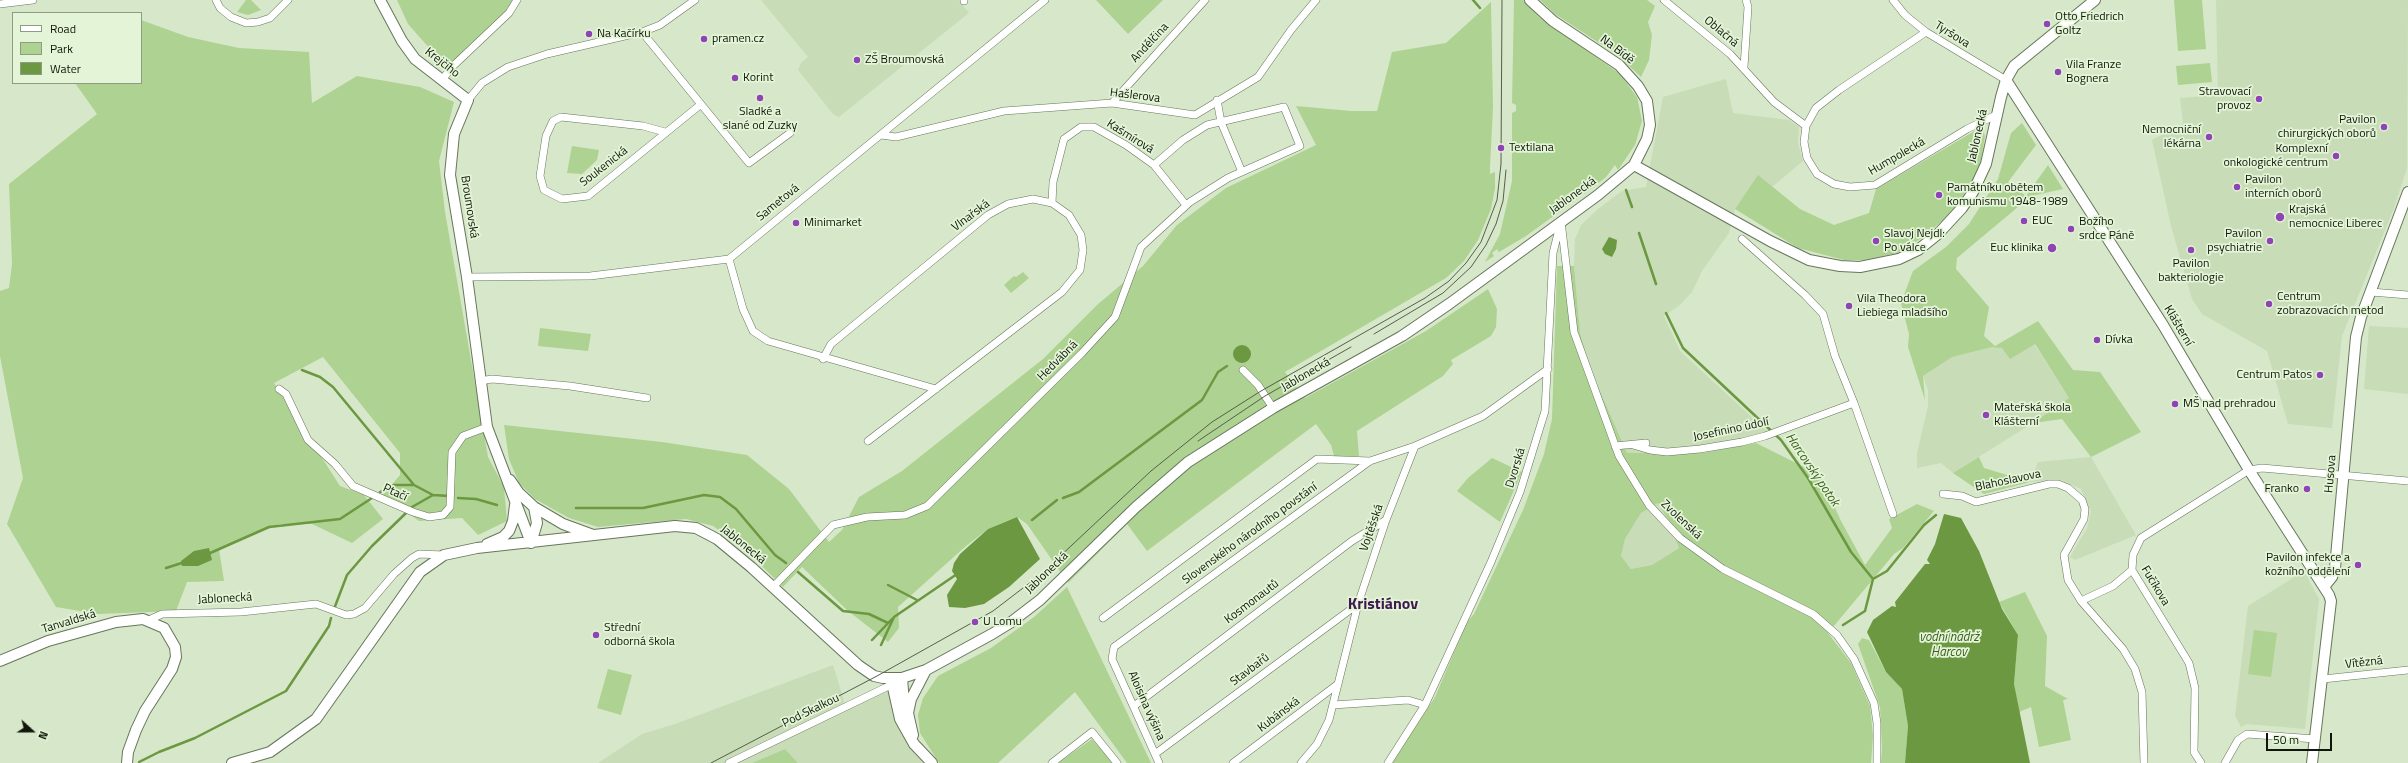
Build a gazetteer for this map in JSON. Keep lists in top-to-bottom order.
{
  "streets": {
    "main road": [
      "Na Bídě",
      "Krejčího",
      "Jablonecká",
      "Broumovská",
      "Klášterní",
      "Husova",
      "Tanvaldská"
    ],
    "street": [
      "Oblačná",
      "Tyršova",
      "Andělčina",
      "Hašlerova",
      "Kašmírová",
      "Humpolecká",
      "Soukenická",
      "Sametová",
      "Vlnařská",
      "Hedvábná",
      "Josefinino údolí",
      "Dvorská",
      "Blahoslavova",
      "Ptačí",
      "Zvolenská",
      "Vojtěšská",
      "Slovenského národního povstání",
      "Fučíkova",
      "Kosmonautů",
      "Vítězná",
      "Stavbařů",
      "Aloisina výšina",
      "Pod Skalkou",
      "Kubánská"
    ]
  },
  "crossings": [
    ["Oblačná", "Humpolecká"],
    ["Tyršova", "Jablonecká"],
    ["Tyršova", "Humpolecká"],
    ["Tyršova", "Klášterní"],
    ["Andělčina", "Hašlerova"],
    ["Na Bídě", "Jablonecká"],
    ["Krejčího", "Broumovská"],
    ["Hašlerova", "Sametová"],
    ["Jablonecká", "Humpolecká"],
    ["Jablonecká", "Broumovská"],
    ["Jablonecká", "Klášterní"],
    ["Jablonecká", "Hedvábná"],
    ["Jablonecká", "Dvorská"],
    ["Jablonecká", "Zvolenská"],
    ["Jablonecká", "Tanvaldská"],
    ["Jablonecká", "Pod Skalkou"],
    ["Kašmírová", "Vlnařská"],
    ["Kašmírová", "Hedvábná"],
    ["Broumovská", "Ptačí"],
    ["Klášterní", "Husova"],
    ["Klášterní", "Fučíkova"],
    ["Josefinino údolí", "Zvolenská"],
    ["Dvorská", "Zvolenská"],
    ["Vojtěšská", "Slovenského národního povstání"],
    ["Vojtěšská", "Kosmonautů"],
    ["Vojtěšská", "Stavbařů"],
    ["Vojtěšská", "Kubánská"],
    ["Slovenského národního povstání", "Aloisina výšina"],
    ["Kosmonautů", "Aloisina výšina"],
    ["Stavbařů", "Aloisina výšina"]
  ],
  "districts": ["Kristiánov"],
  "water": ["Harcovský potok", "vodní nádrž Harcov"],
  "places": [
    "Otto Friedrich Goltz",
    "Na Kačírku",
    "pramen.cz",
    "ZŠ Broumovská",
    "Vila Franze Bognera",
    "Korint",
    "Sladké a slané od Zuzky",
    "Stravovací provoz",
    "Pavilon chirurgických oborů",
    "Nemocniční lékárna",
    "Textilana",
    "Komplexní onkologické centrum",
    "Pavilon interních oborů",
    "Památníku obětem komunismu 1948-1989",
    "Krajská nemocnice Liberec",
    "EUC",
    "Minimarket",
    "Božího srdce Páně",
    "Slavoj Nejdl: Po válce",
    "Pavilon psychiatrie",
    "Euc klinika",
    "Pavilon bakteriologie",
    "Centrum zobrazovacích metod",
    "Vila Theodora Liebiega mladšího",
    "Dívka",
    "Centrum Patos",
    "MŠ nad prehradou",
    "Mateřská škola Klášterní",
    "Franko",
    "Pavilon infekce a kožního oddělení",
    "U Lomu",
    "Střední odborná škola"
  ],
  "legend": ["Road", "Park", "Water"],
  "scale_bar": "50 m",
  "north": "right"
}
